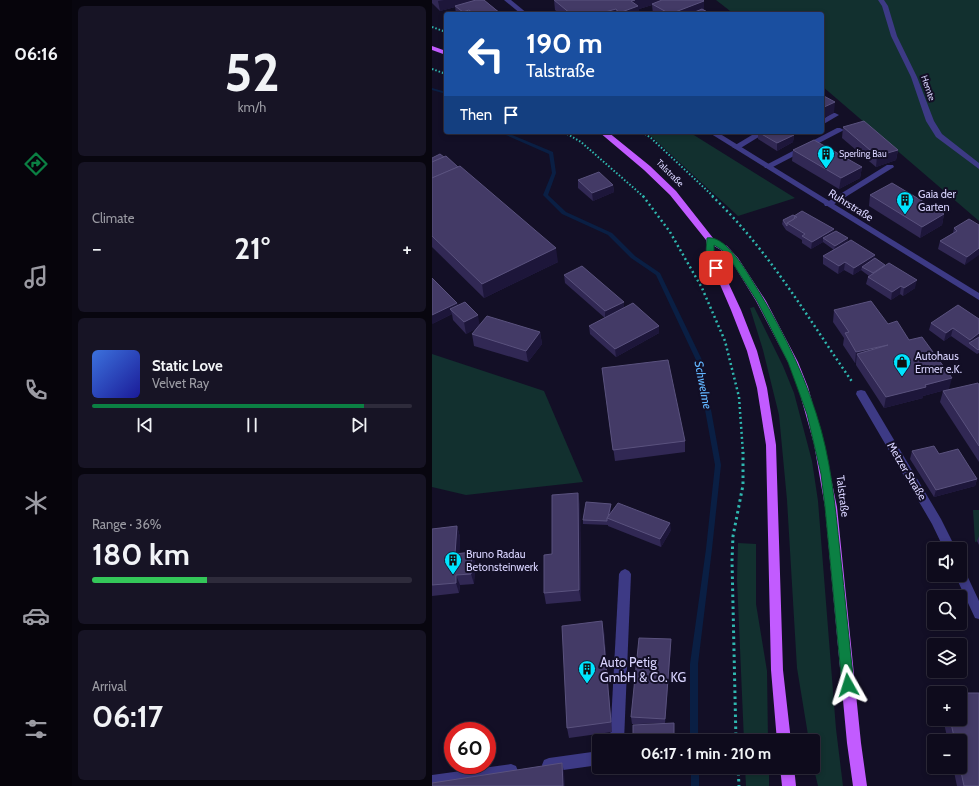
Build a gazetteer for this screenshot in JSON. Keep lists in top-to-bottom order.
{
  "streets": {
    "main road": ["Talstraße"],
    "street": ["Hemte", "Ruhrstraße", "Metzer Straße"]
  },
  "water": ["Schwelme"],
  "places": {
    "building": [
      "Sperling Bau",
      "Gaia der Garten",
      "Bruno Radau Betonsteinwerk",
      "Auto Petig GmbH & Co. KG"
    ],
    "shop": ["Autohaus Ermer e.K."]
  },
  "page": {
    "tabs": "06:16",
    "tile": [
      ["52", "km/h"],
      "Climate",
      ["Range · 36%", "180 km"],
      ["Arrival", "06:17"]
    ],
    "turn": ["190 m", "Talstraße"],
    "then": "Then",
    "heat": ["−", "21°", "+"],
    "song": ["Static Love", "Velvet Ray"],
    "map_buttons": ["+", "−"],
    "limit": "60",
    "trip": "06:17 · 1 min · 210 m"
  }
}
